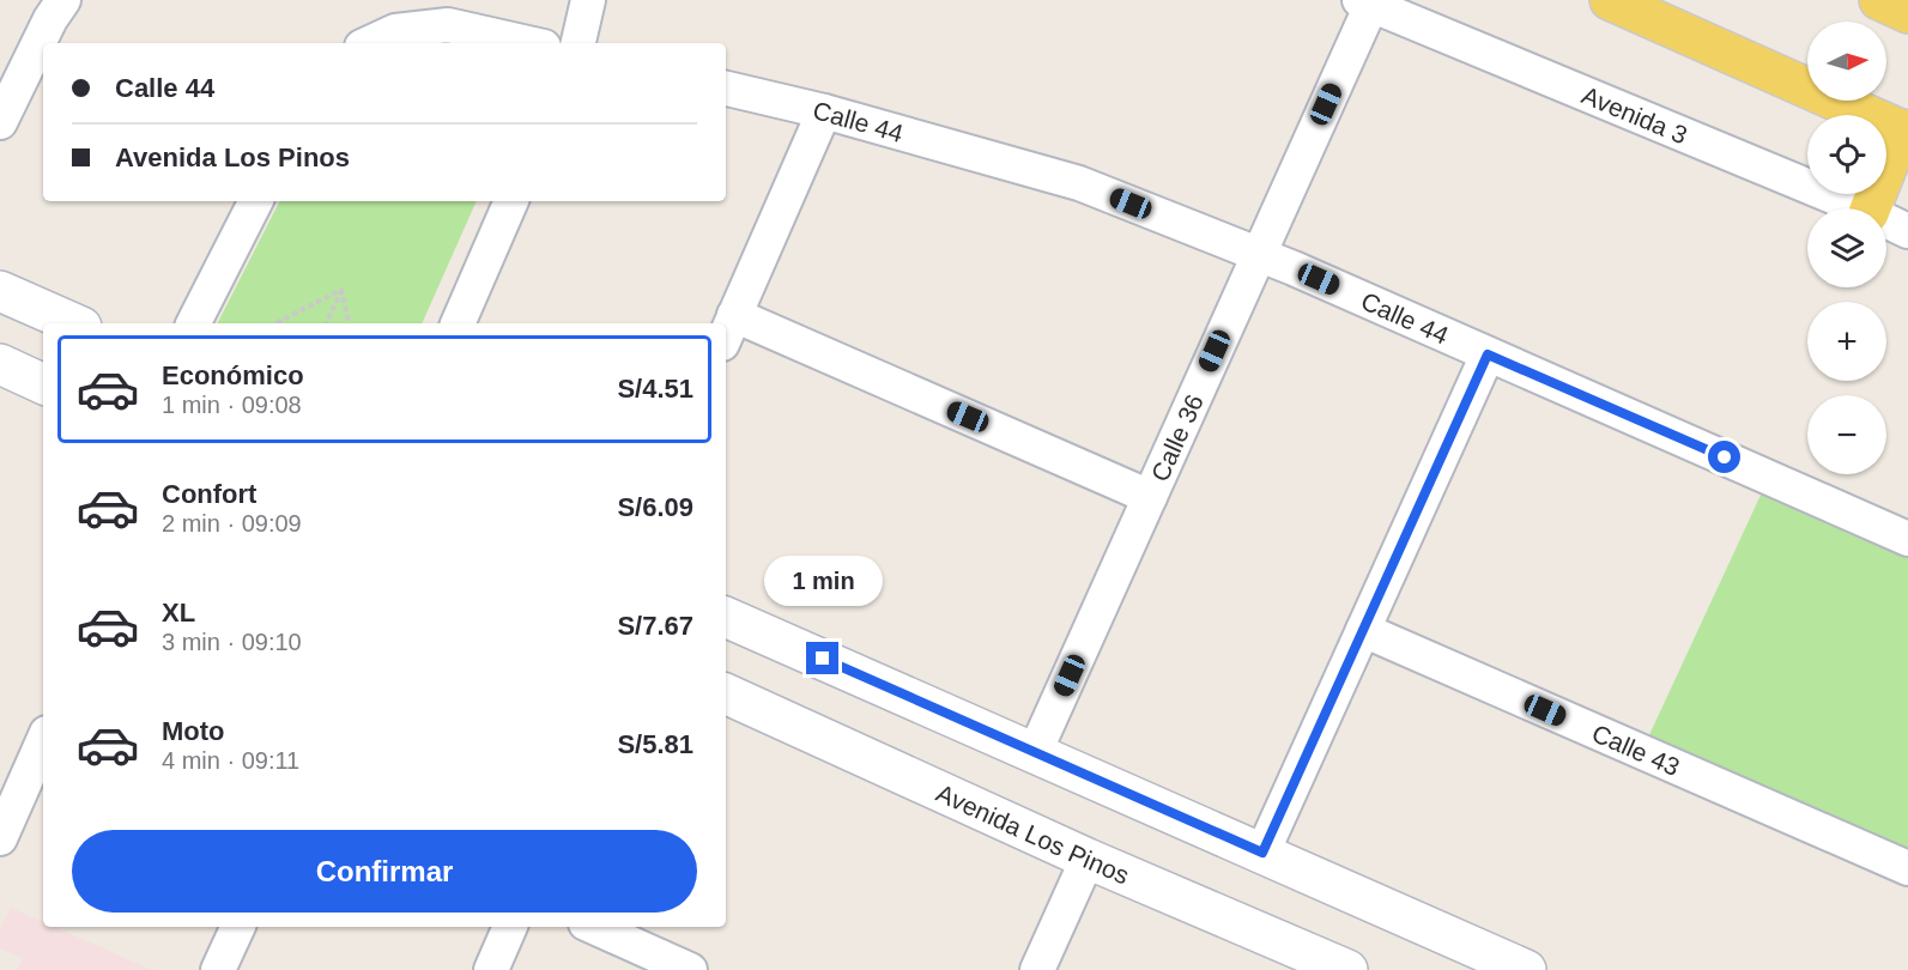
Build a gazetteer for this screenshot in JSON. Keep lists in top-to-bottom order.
{
  "streets": {
    "street": [
      "Avenida 3",
      "Calle 44",
      "Calle 36",
      "Calle 43",
      "Avenida Los Pinos"
    ]
  },
  "crossings": [
    ["Avenida 3", "Calle 36"],
    ["Calle 44", "Calle 36"]
  ],
  "north": "right",
  "page": {
    "map_buttons": ["+", "−"],
    "banner": ["Calle 44", "Avenida Los Pinos"],
    "list": [
      {
        "name": "Económico",
        "note": "1 min · 09:08",
        "value": "S/4.51"
      },
      {
        "name": "Confort",
        "note": "2 min · 09:09",
        "value": "S/6.09"
      },
      {
        "name": "XL",
        "note": "3 min · 09:10",
        "value": "S/7.67"
      },
      {
        "name": "Moto",
        "note": "4 min · 09:11",
        "value": "S/5.81"
      }
    ],
    "bubble": "1 min",
    "buttons": "Confirmar"
  }
}
